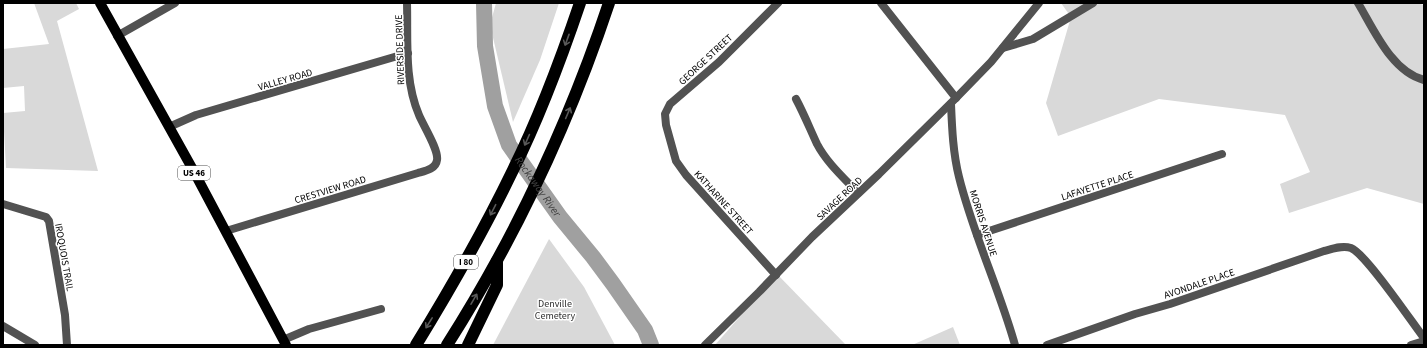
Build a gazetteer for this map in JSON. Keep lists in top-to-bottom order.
{
  "streets": {
    "highway": ["I 80"],
    "main road": ["US 46"],
    "street": [
      "RIVERSIDE DRIVE",
      "GEORGE STREET",
      "VALLEY ROAD",
      "LAFAYETTE PLACE",
      "CRESTVIEW ROAD",
      "SAVAGE ROAD",
      "KATHARINE STREET",
      "MORRIS AVENUE",
      "IROQUOIS TRAIL",
      "AVONDALE PLACE"
    ]
  },
  "crossings": [
    ["RIVERSIDE DRIVE", "VALLEY ROAD"],
    ["RIVERSIDE DRIVE", "CRESTVIEW ROAD"],
    ["GEORGE STREET", "KATHARINE STREET"],
    ["VALLEY ROAD", "US 46"],
    ["US 46", "CRESTVIEW ROAD"],
    ["LAFAYETTE PLACE", "MORRIS AVENUE"],
    ["SAVAGE ROAD", "KATHARINE STREET"],
    ["SAVAGE ROAD", "MORRIS AVENUE"]
  ],
  "water": ["Rockaway River"],
  "parks": ["Denville Cemetery"]
}
